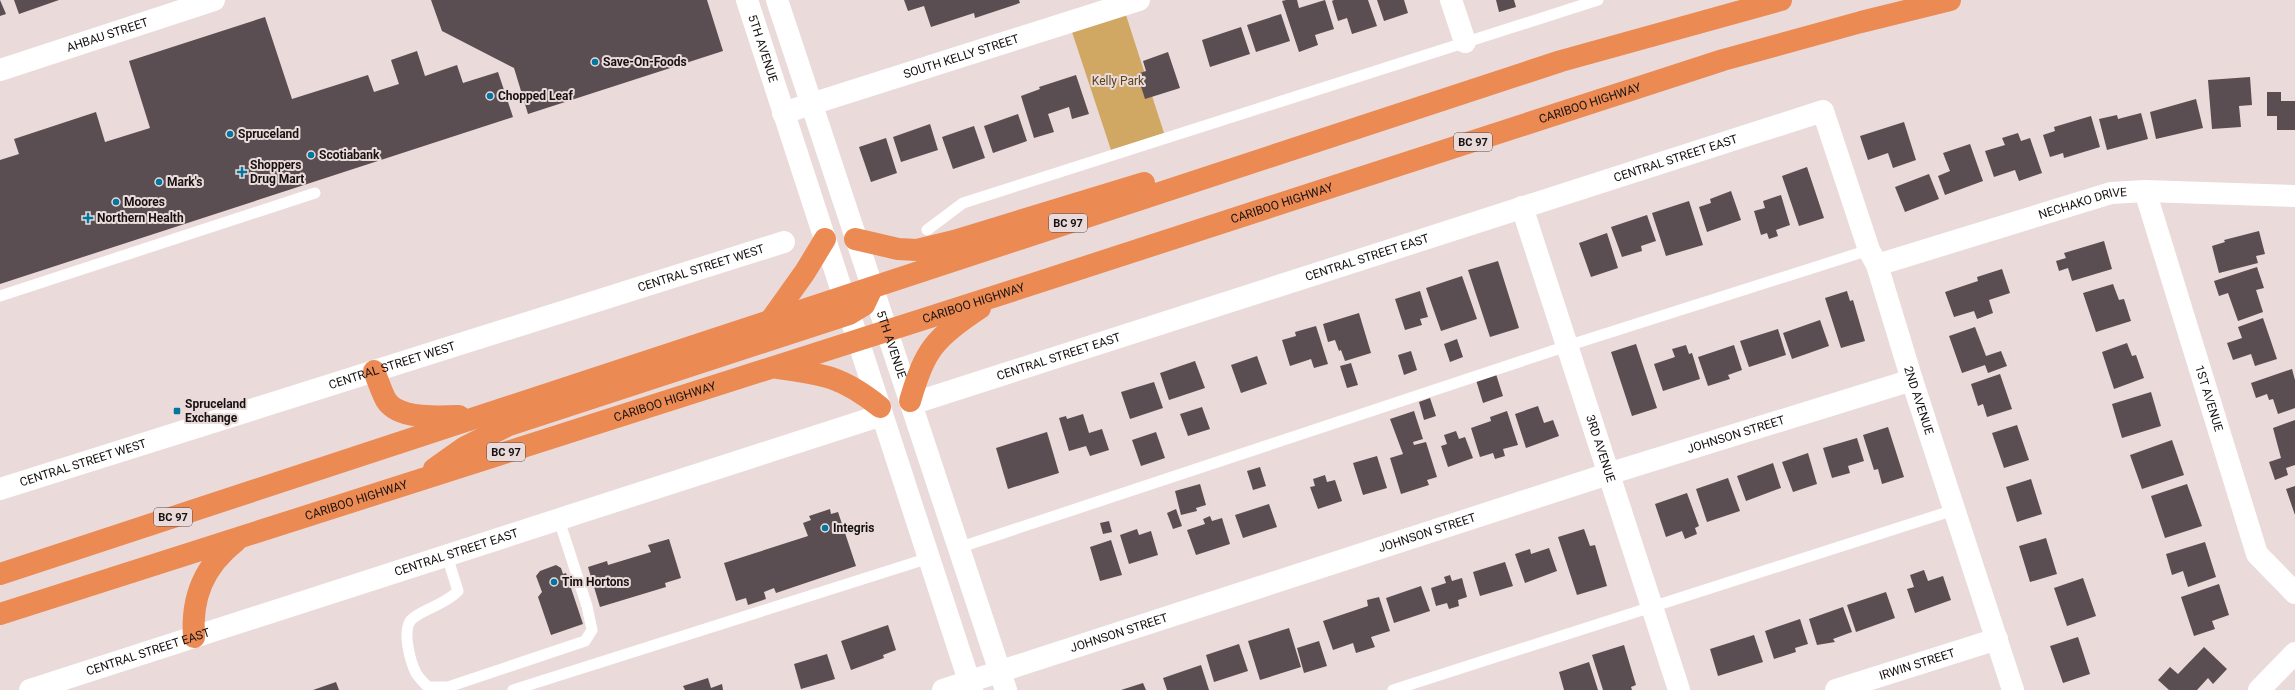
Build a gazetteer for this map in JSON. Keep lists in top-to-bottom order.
{
  "streets": {
    "highway": ["CARIBOO HIGHWAY", "BC 97"],
    "street": [
      "AHBAU STREET",
      "5TH AVENUE",
      "SOUTH KELLY STREET",
      "CENTRAL STREET EAST",
      "NECHAKO DRIVE",
      "CENTRAL STREET WEST",
      "1ST AVENUE",
      "2ND AVENUE",
      "JOHNSON STREET",
      "3RD AVENUE",
      "IRWIN STREET"
    ]
  },
  "crossings": [
    ["5TH AVENUE", "SOUTH KELLY STREET"],
    ["5TH AVENUE", "CARIBOO HIGHWAY"],
    ["5TH AVENUE", "BC 97"],
    ["5TH AVENUE", "CENTRAL STREET EAST"],
    ["5TH AVENUE", "JOHNSON STREET"],
    ["CENTRAL STREET EAST", "2ND AVENUE"],
    ["CENTRAL STREET EAST", "3RD AVENUE"],
    ["NECHAKO DRIVE", "1ST AVENUE"],
    ["NECHAKO DRIVE", "2ND AVENUE"],
    ["2ND AVENUE", "JOHNSON STREET"],
    ["2ND AVENUE", "IRWIN STREET"],
    ["JOHNSON STREET", "3RD AVENUE"]
  ],
  "parks": ["Kelly Park"],
  "places": {
    "other": [
      "Save-On-Foods",
      "Chopped Leaf",
      "Spruceland",
      "Scotiabank",
      "Mark's",
      "Moores",
      "Integris",
      "Tim Hortons"
    ],
    "health": ["Shoppers Drug Mart", "Northern Health"],
    "transit": ["Spruceland Exchange"]
  }
}
